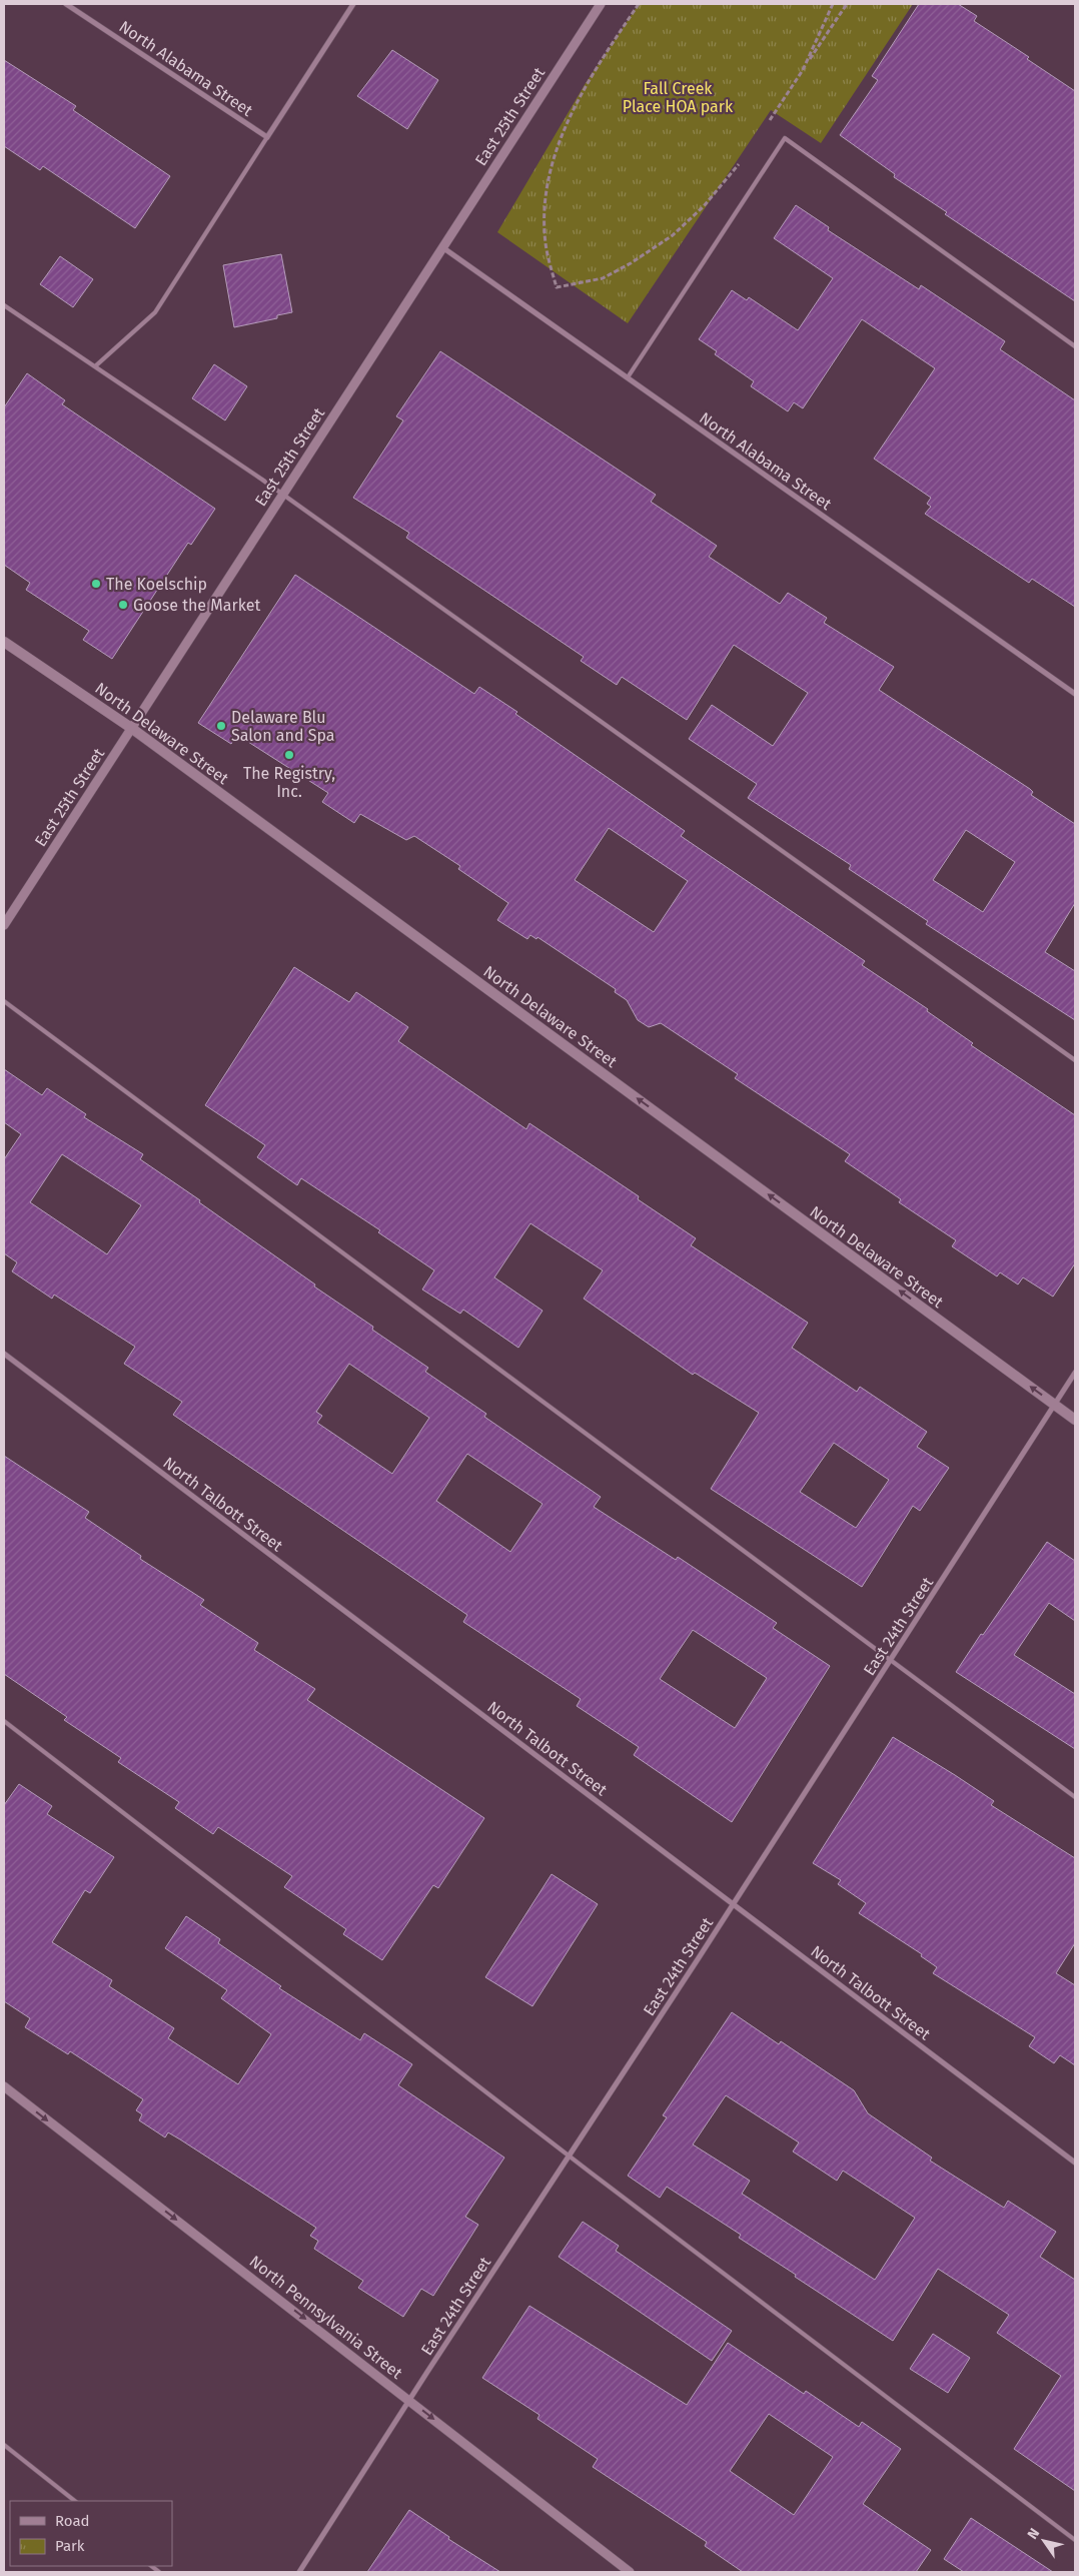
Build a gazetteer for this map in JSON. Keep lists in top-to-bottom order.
{
  "streets": {
    "main road": ["North Delaware Street"],
    "street": [
      "North Alabama Street",
      "East 25th Street",
      "North Talbott Street",
      "East 24th Street",
      "North Pennsylvania Street"
    ]
  },
  "crossings": [
    ["North Alabama Street", "East 25th Street"],
    ["East 25th Street", "North Delaware Street"],
    ["North Delaware Street", "East 24th Street"],
    ["North Talbott Street", "East 24th Street"],
    ["East 24th Street", "North Pennsylvania Street"]
  ],
  "one_way": ["North Delaware Street", "North Pennsylvania Street"],
  "parks": ["Fall Creek Place HOA park"],
  "places": [
    "The Koelschip",
    "Goose the Market",
    "Delaware Blu Salon and Spa",
    "The Registry, Inc."
  ],
  "legend": ["Road", "Park"],
  "north": "top left"
}
